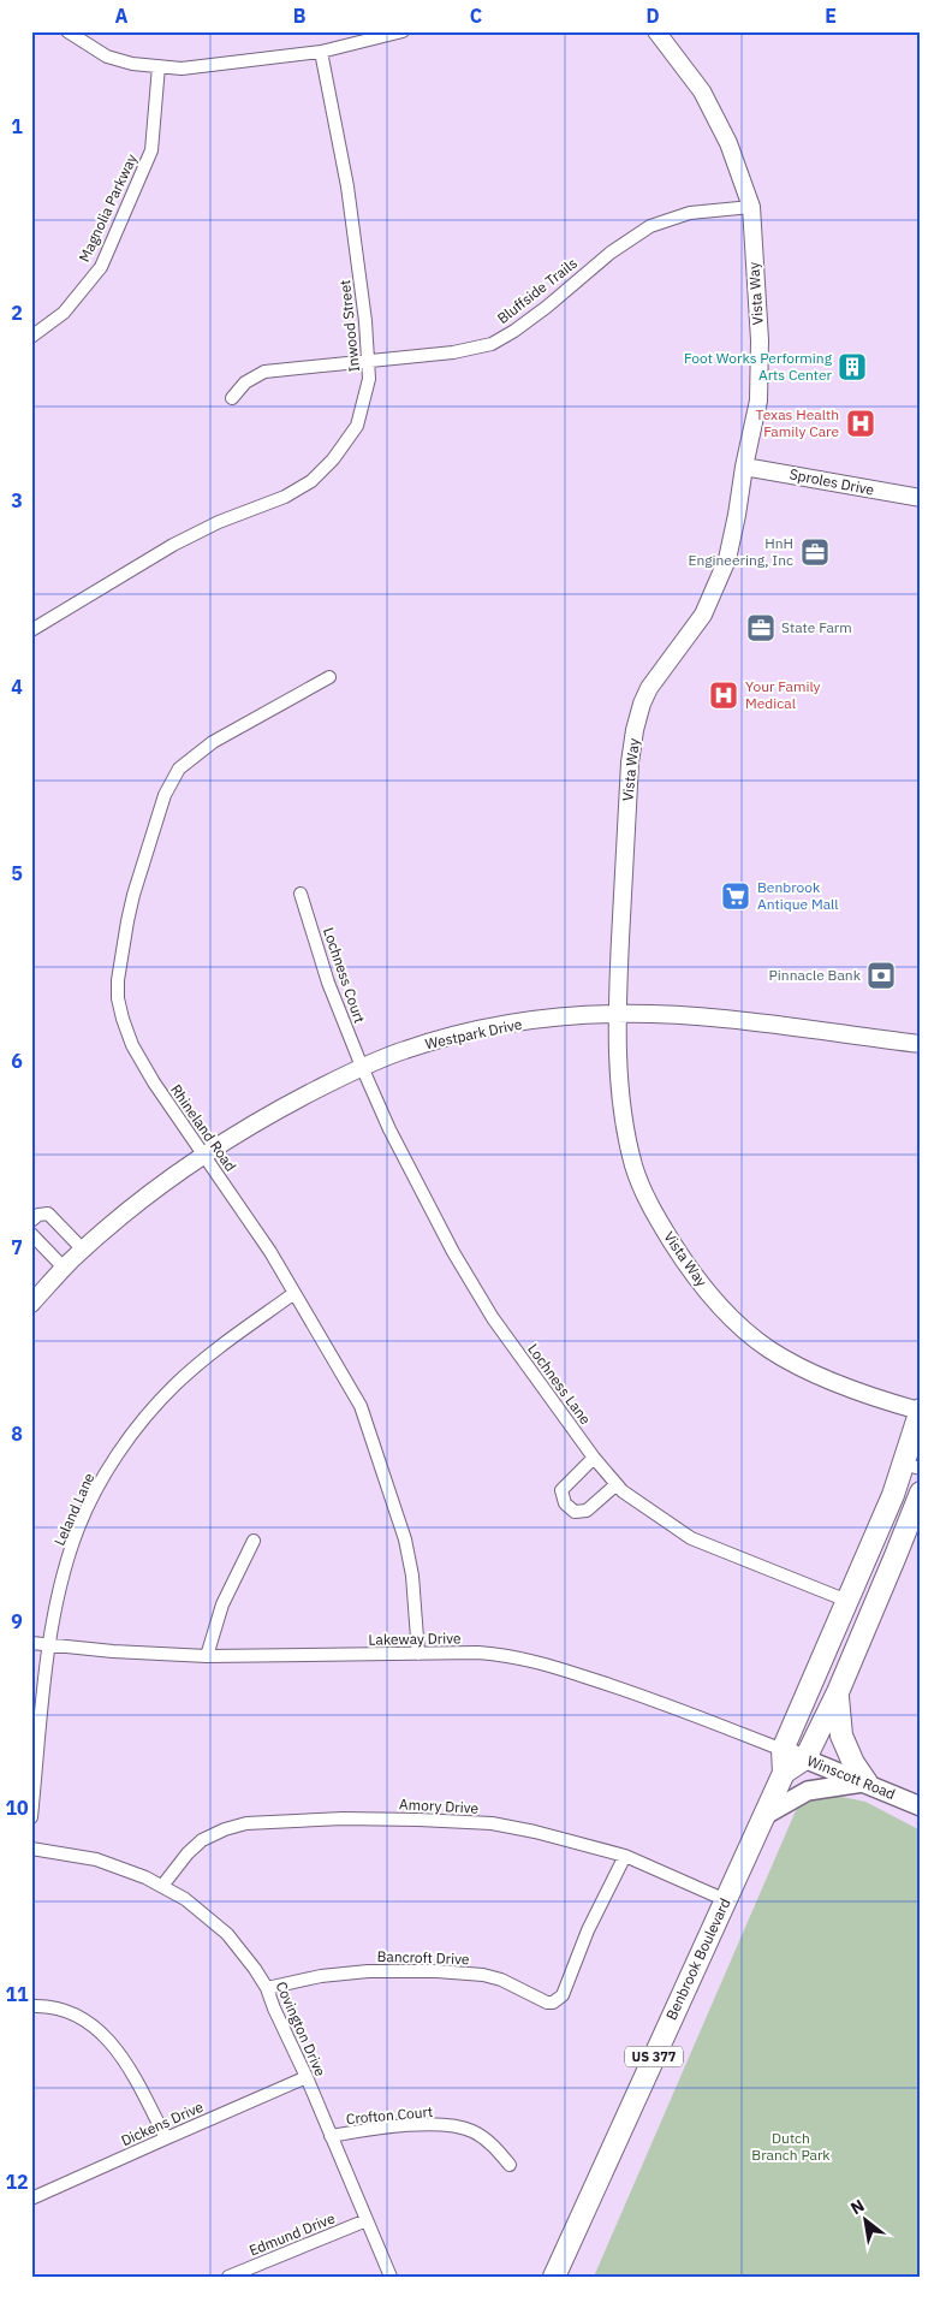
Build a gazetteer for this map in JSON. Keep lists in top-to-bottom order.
{
  "streets": {
    "highway": ["Benbrook Boulevard", "US 377"],
    "main road": ["Winscott Road"],
    "street": [
      "Magnolia Parkway",
      "Bluffside Trails",
      "Vista Way",
      "Inwood Street",
      "Sproles Drive",
      "Lochness Court",
      "Westpark Drive",
      "Rhineland Road",
      "Lochness Lane",
      "Leland Lane",
      "Lakeway Drive",
      "Amory Drive",
      "Bancroft Drive",
      "Covington Drive",
      "Crofton Court",
      "Dickens Drive",
      "Edmund Drive"
    ]
  },
  "crossings": [
    ["Bluffside Trails", "Vista Way"],
    ["Bluffside Trails", "Inwood Street"],
    ["Vista Way", "Sproles Drive"],
    ["Vista Way", "Westpark Drive"],
    ["Lochness Court", "Westpark Drive"],
    ["Lochness Court", "Lochness Lane"],
    ["Westpark Drive", "Rhineland Road"],
    ["Westpark Drive", "Lochness Lane"],
    ["Rhineland Road", "Leland Lane"],
    ["Rhineland Road", "Lakeway Drive"],
    ["Leland Lane", "Lakeway Drive"],
    ["Lakeway Drive", "Winscott Road"],
    ["Amory Drive", "Bancroft Drive"],
    ["Amory Drive", "Benbrook Boulevard"],
    ["Amory Drive", "Covington Drive"],
    ["Bancroft Drive", "Covington Drive"],
    ["Covington Drive", "Crofton Court"],
    ["Covington Drive", "Dickens Drive"],
    ["Covington Drive", "Edmund Drive"]
  ],
  "parks": ["Dutch Branch Park"],
  "places": {
    "building": ["Foot Works Performing Arts Center"],
    "hospital": ["Texas Health Family Care", "Your Family Medical"],
    "office": ["HnH Engineering, Inc", "State Farm"],
    "supermarket": ["Benbrook Antique Mall"],
    "bank": ["Pinnacle Bank"]
  },
  "north": "top left",
  "grid": {
    "columns": [
      "A",
      "B",
      "C",
      "D",
      "E"
    ],
    "rows": [
      "1",
      "2",
      "3",
      "4",
      "5",
      "6",
      "7",
      "8",
      "9",
      "10",
      "11",
      "12"
    ]
  }
}
